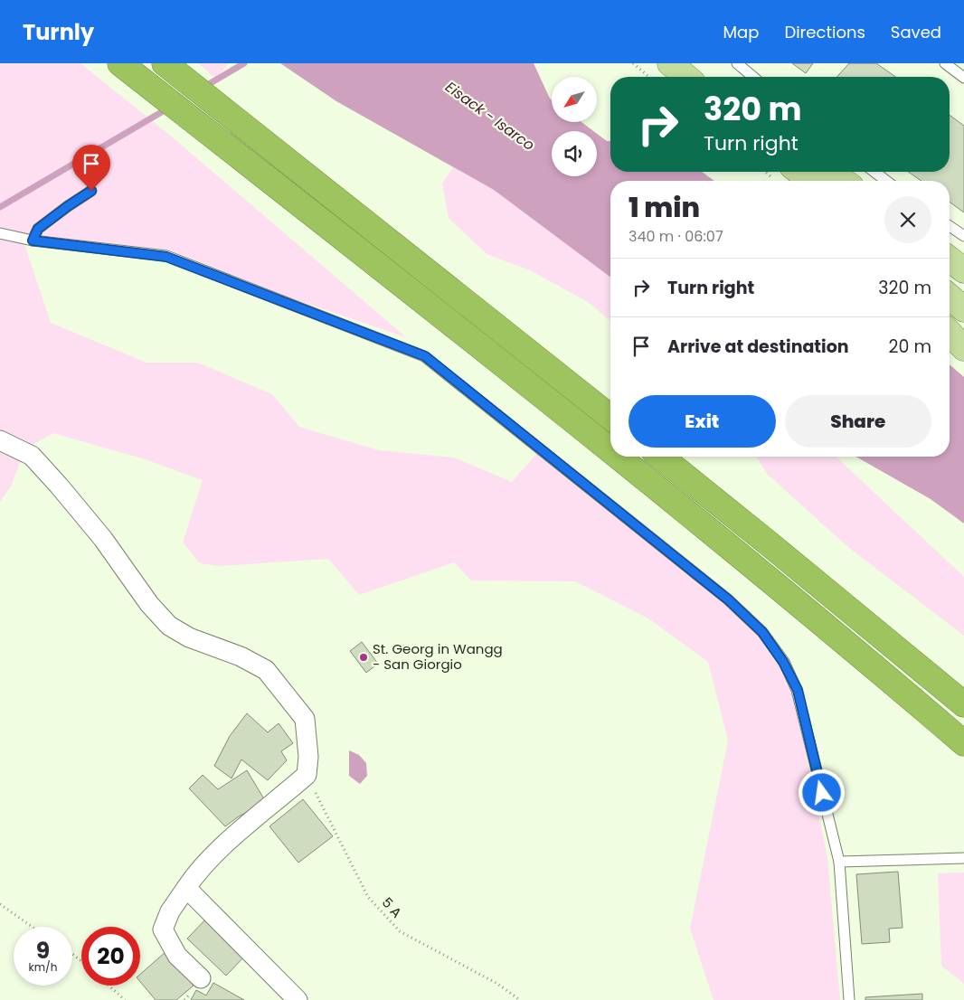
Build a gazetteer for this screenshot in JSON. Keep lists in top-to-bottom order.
{
  "streets": {
    "path": ["5 A"]
  },
  "water": ["Eisack - Isarco"],
  "places": ["St. Georg in Wangg - San Giorgio"],
  "north": "bottom left",
  "page": {
    "header": "Turnly",
    "nav": ["Map", "Directions", "Saved"],
    "turn": ["320 m", "Turn right"],
    "heading": ["1 min", "340 m · 06:07"],
    "list": [
      {
        "name": "Turn right",
        "value": "320 m"
      },
      {
        "name": "Arrive at destination",
        "value": "20 m"
      }
    ],
    "buttons": ["Exit", "Share"],
    "speed": "9 km/h",
    "limit": "20"
  }
}
